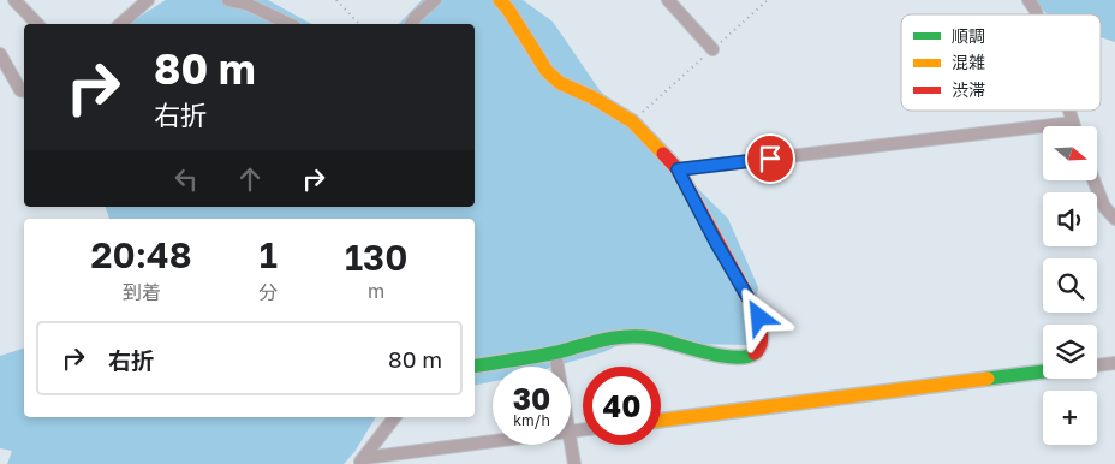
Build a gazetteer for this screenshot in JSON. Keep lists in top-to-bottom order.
{
  "legend": ["順調", "混雑", "渋滞"],
  "north": "right",
  "page": {
    "turn": ["80 m", "右折"],
    "map_buttons": "+",
    "eta": [
      "20:48",
      "到着",
      "1",
      "分",
      "130",
      "m"
    ],
    "list": [
      {
        "name": "右折",
        "value": "80 m"
      }
    ],
    "speed": "30 km/h",
    "limit": "40"
  }
}
